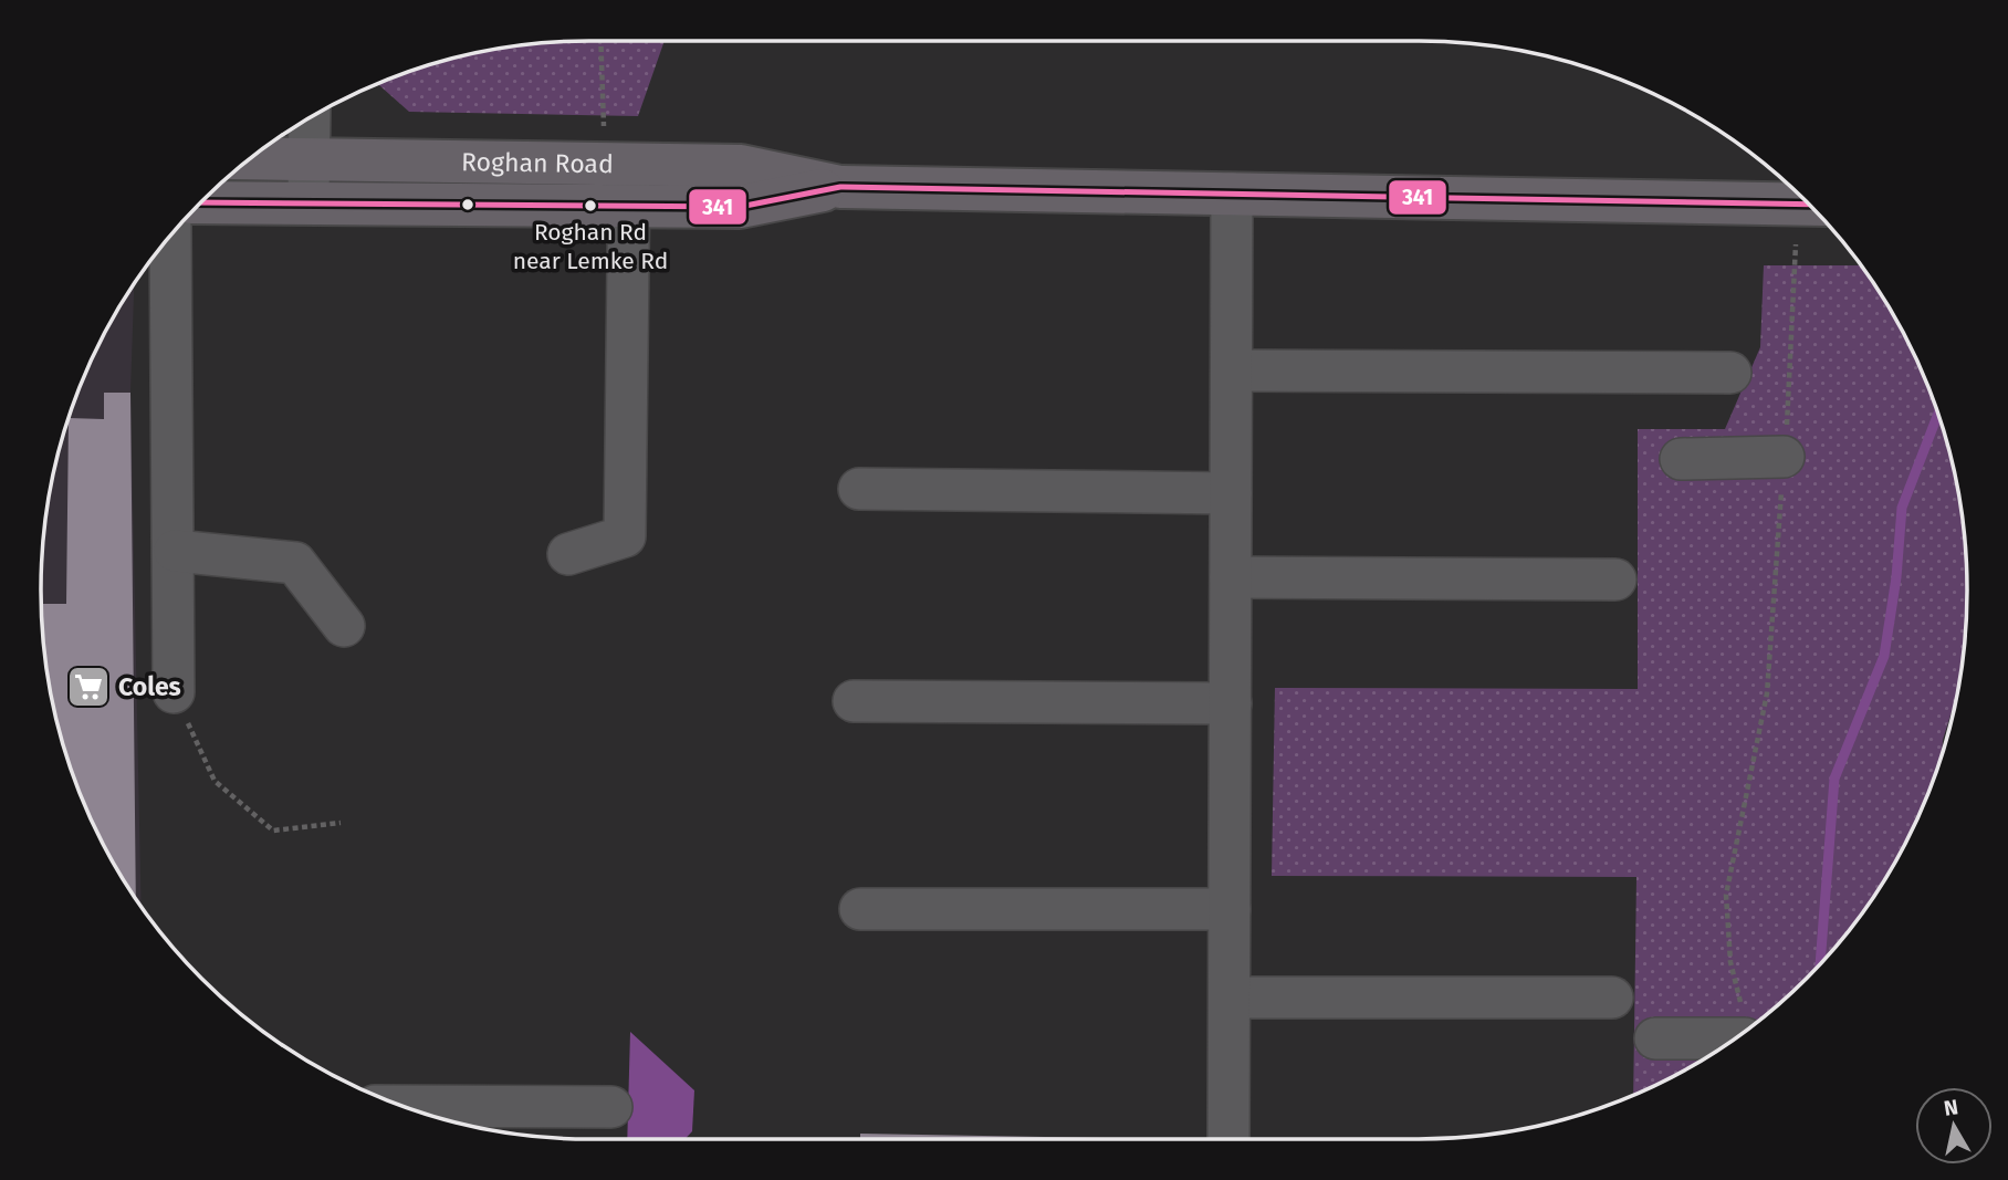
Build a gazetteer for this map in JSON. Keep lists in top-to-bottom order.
{
  "streets": {
    "main road": ["Roghan Road"]
  },
  "places": {
    "other": ["Roghan Rd near Lemke Rd"],
    "supermarket": ["Coles"]
  },
  "lines": ["transit line 341"],
  "north": "top"
}
